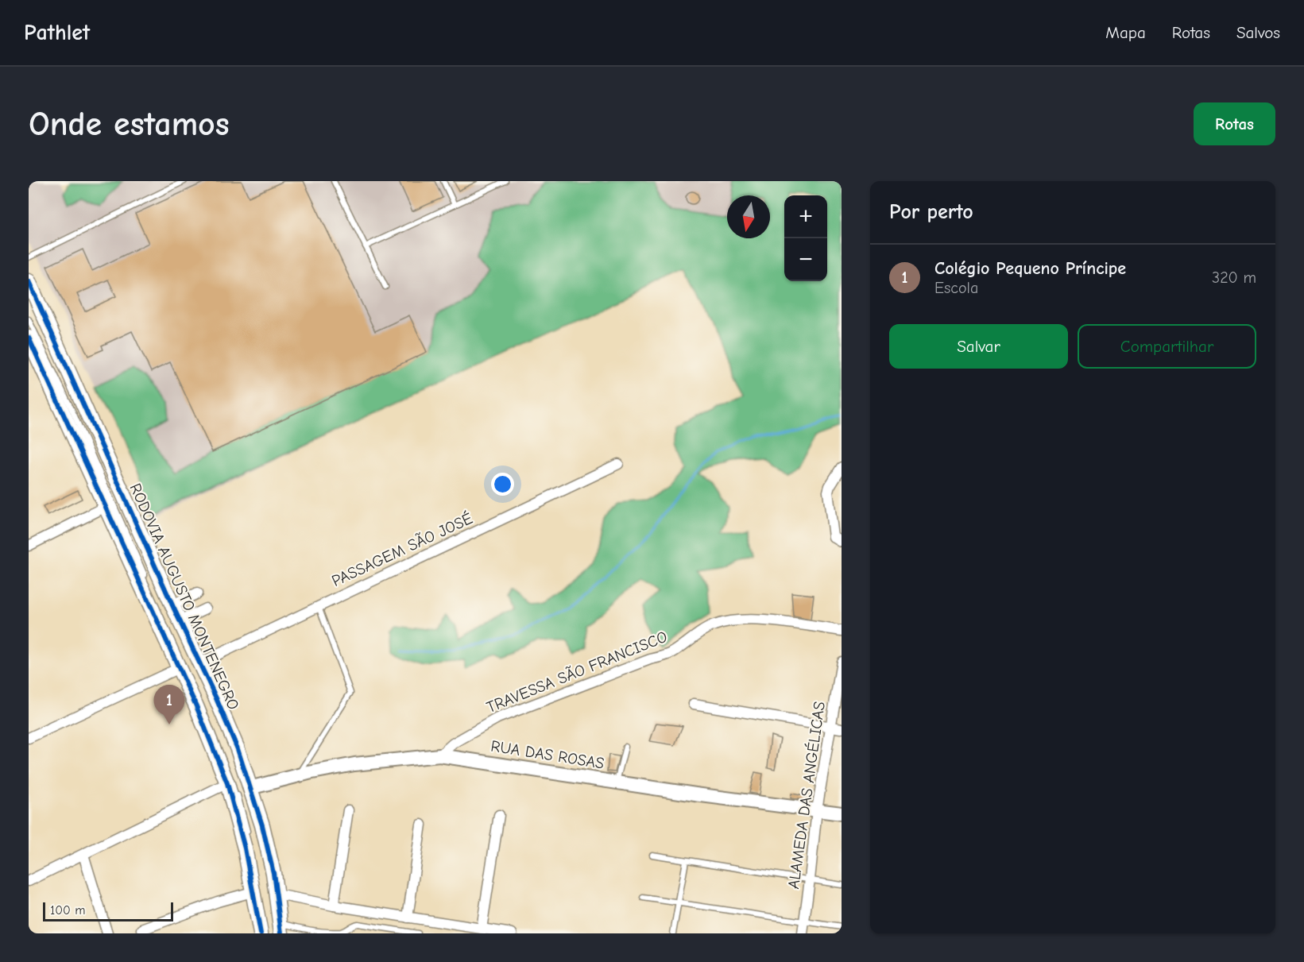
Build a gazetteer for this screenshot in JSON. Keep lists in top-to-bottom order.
{
  "streets": {
    "main road": ["RODOVIA AUGUSTO MONTENEGRO"],
    "street": [
      "PASSAGEM SÃO JOSÉ",
      "TRAVESSA SÃO FRANCISCO",
      "RUA DAS ROSAS",
      "ALAMEDA DAS ANGÉLICAS"
    ]
  },
  "crossings": [
    ["PASSAGEM SÃO JOSÉ", "RODOVIA AUGUSTO MONTENEGRO"],
    ["RODOVIA AUGUSTO MONTENEGRO", "RUA DAS ROSAS"],
    ["TRAVESSA SÃO FRANCISCO", "RUA DAS ROSAS"],
    ["RUA DAS ROSAS", "ALAMEDA DAS ANGÉLICAS"]
  ],
  "scale_bar": "100 m",
  "north": "bottom",
  "page": {
    "header": "Pathlet",
    "nav": ["Mapa", "Rotas", "Salvos"],
    "buttons": [
      "Rotas",
      ["Salvar", "Compartilhar"]
    ],
    "title": "Onde estamos",
    "heading": "Por perto",
    "map_buttons": ["+", "−"],
    "list": [
      {
        "mark": "1",
        "name": "Colégio Pequeno Príncipe",
        "note": "Escola",
        "value": "320 m"
      }
    ],
    "pins": "1",
    "scale": "100 m"
  }
}
